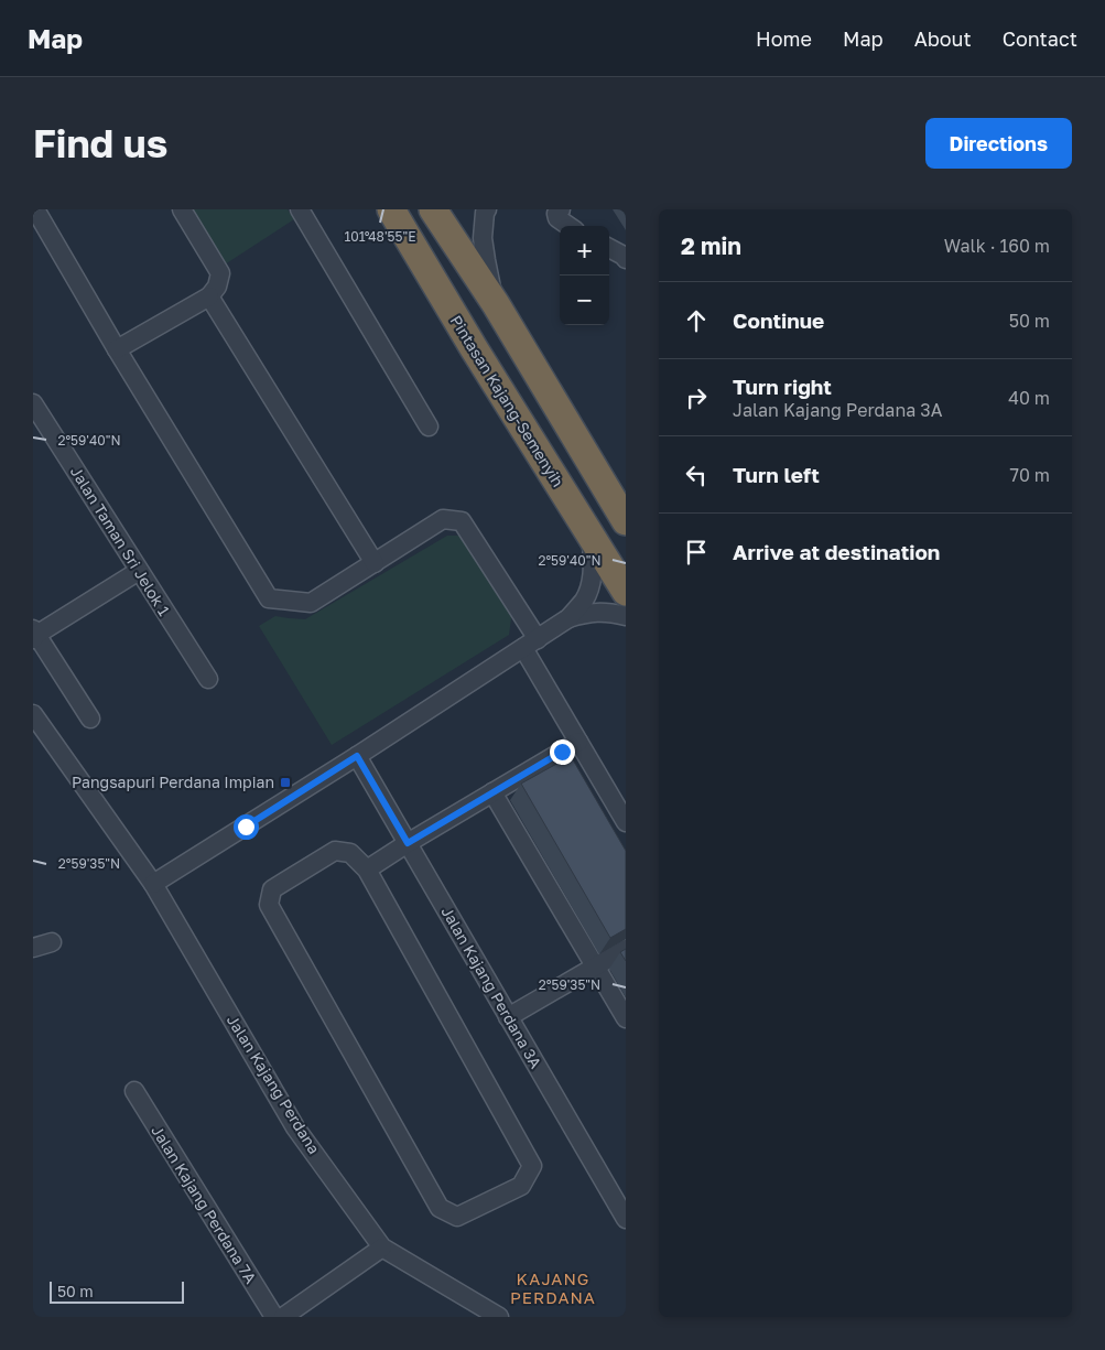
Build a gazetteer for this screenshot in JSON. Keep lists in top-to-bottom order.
{
  "streets": {
    "highway": ["Pintasan Kajang-Semenyih"],
    "street": [
      "Jalan Taman Sri Jelok 1",
      "Jalan Kajang Perdana 3A",
      "Jalan Kajang Perdana",
      "Jalan Kajang Perdana 7A"
    ]
  },
  "districts": ["KAJANG PERDANA"],
  "places": {
    "transit": ["Pangsapuri Perdana Impian"]
  },
  "scale_bar": "50 m",
  "page": {
    "header": "Map",
    "nav": [
      "Home",
      "Map",
      "About",
      "Contact"
    ],
    "buttons": "Directions",
    "title": "Find us",
    "heading": ["2 min", "Walk · 160 m"],
    "map_buttons": ["+", "−"],
    "list": [
      ["Continue", "50 m"],
      ["Turn right", "Jalan Kajang Perdana 3A", "40 m"],
      ["Turn left", "70 m"],
      "Arrive at destination"
    ],
    "scale": "50 m"
  },
  "coordinates": ["101°48'55\"E", "2°59'40\"N", "2°59'35\"N"]
}
